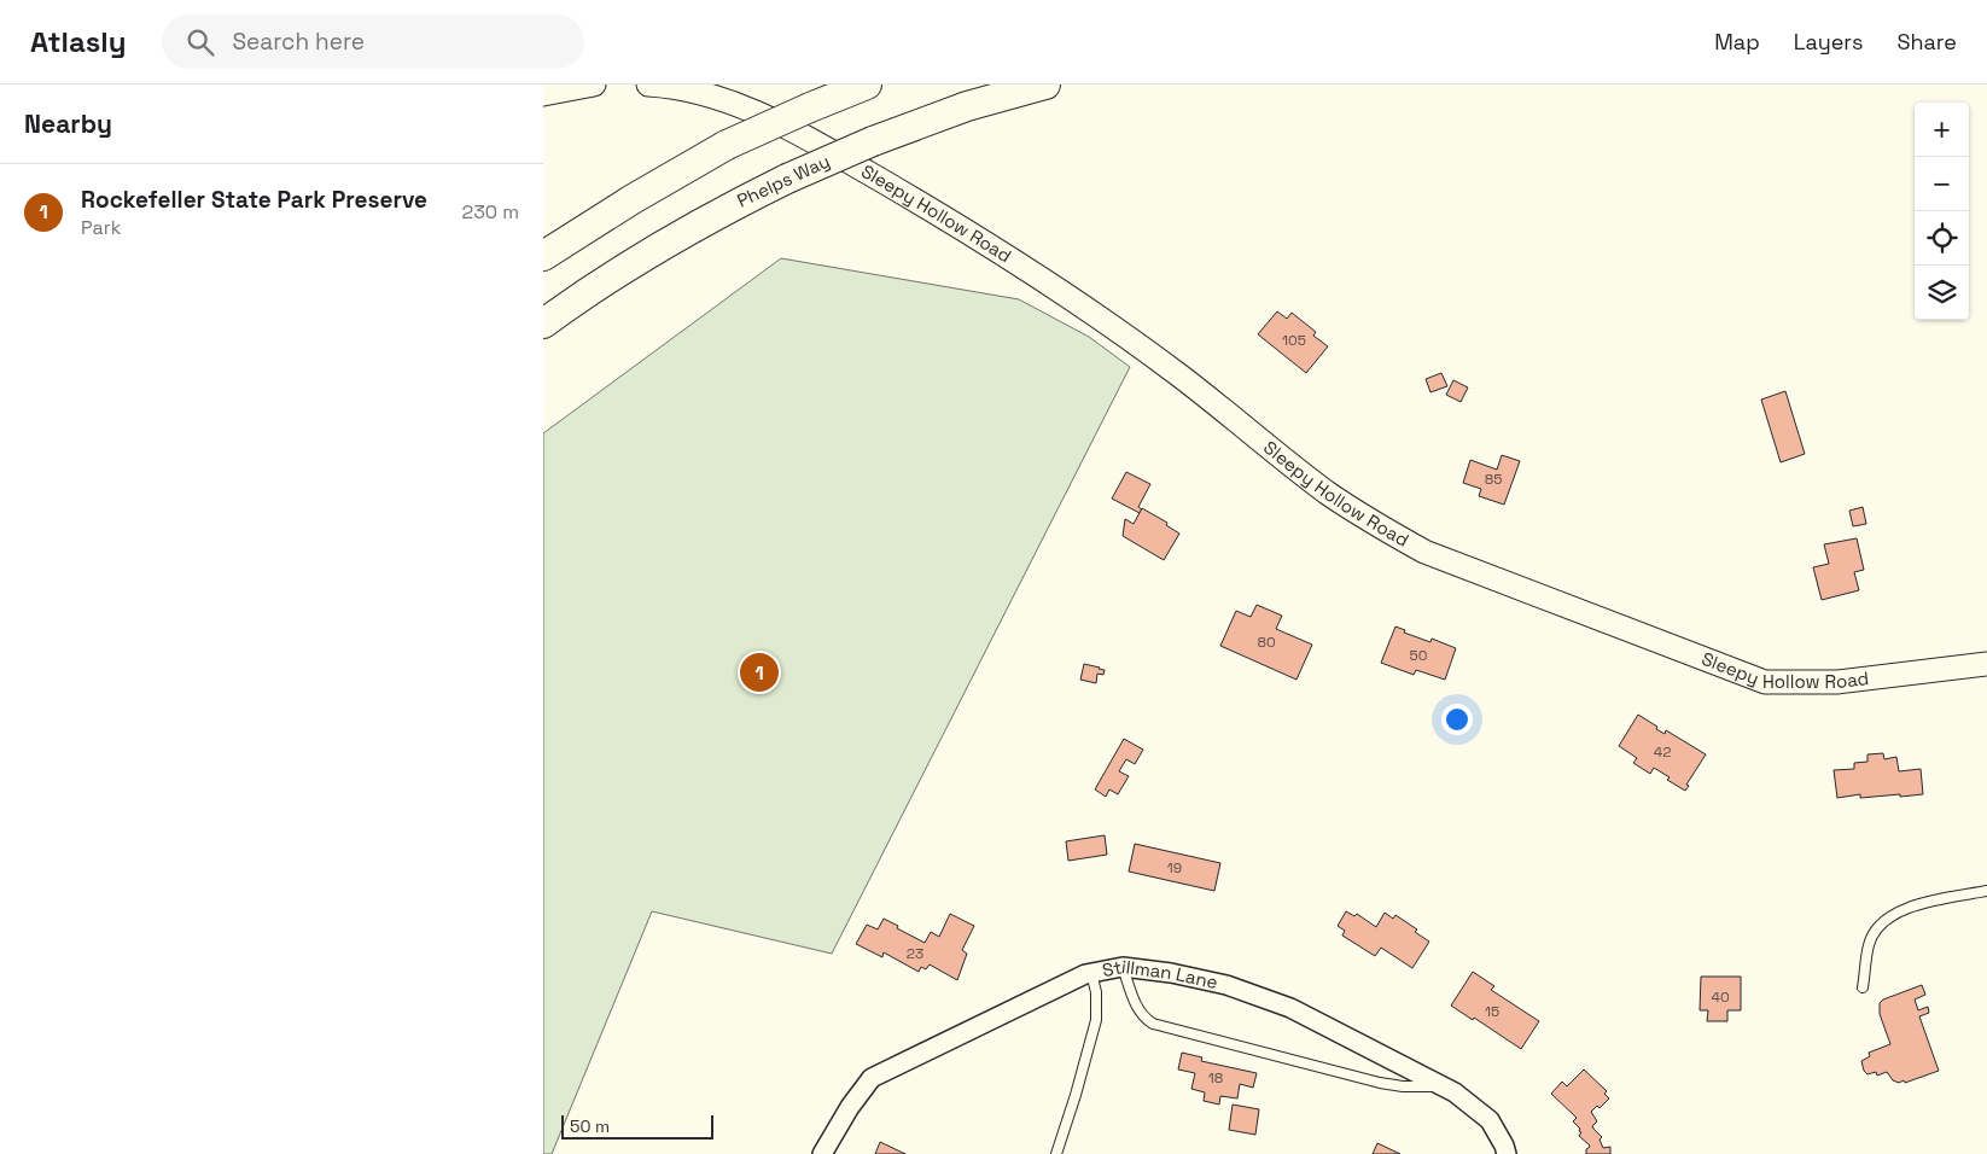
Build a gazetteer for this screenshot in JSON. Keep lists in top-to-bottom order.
{
  "streets": {
    "main road": ["Phelps Way"],
    "street": ["Sleepy Hollow Road", "Stillman Lane"]
  },
  "house_numbers": [
    "105",
    "85",
    "80",
    "50",
    "42",
    "19",
    "23",
    "40",
    "15",
    "18"
  ],
  "scale_bar": "50 m",
  "page": {
    "header": "Atlasly",
    "search": "Search here",
    "nav": ["Map", "Layers", "Share"],
    "heading": "Nearby",
    "map_buttons": ["+", "−"],
    "list": [
      {
        "mark": "1",
        "name": "Rockefeller State Park Preserve",
        "note": "Park",
        "value": "230 m"
      }
    ],
    "pins": "1",
    "scale": "50 m"
  }
}
